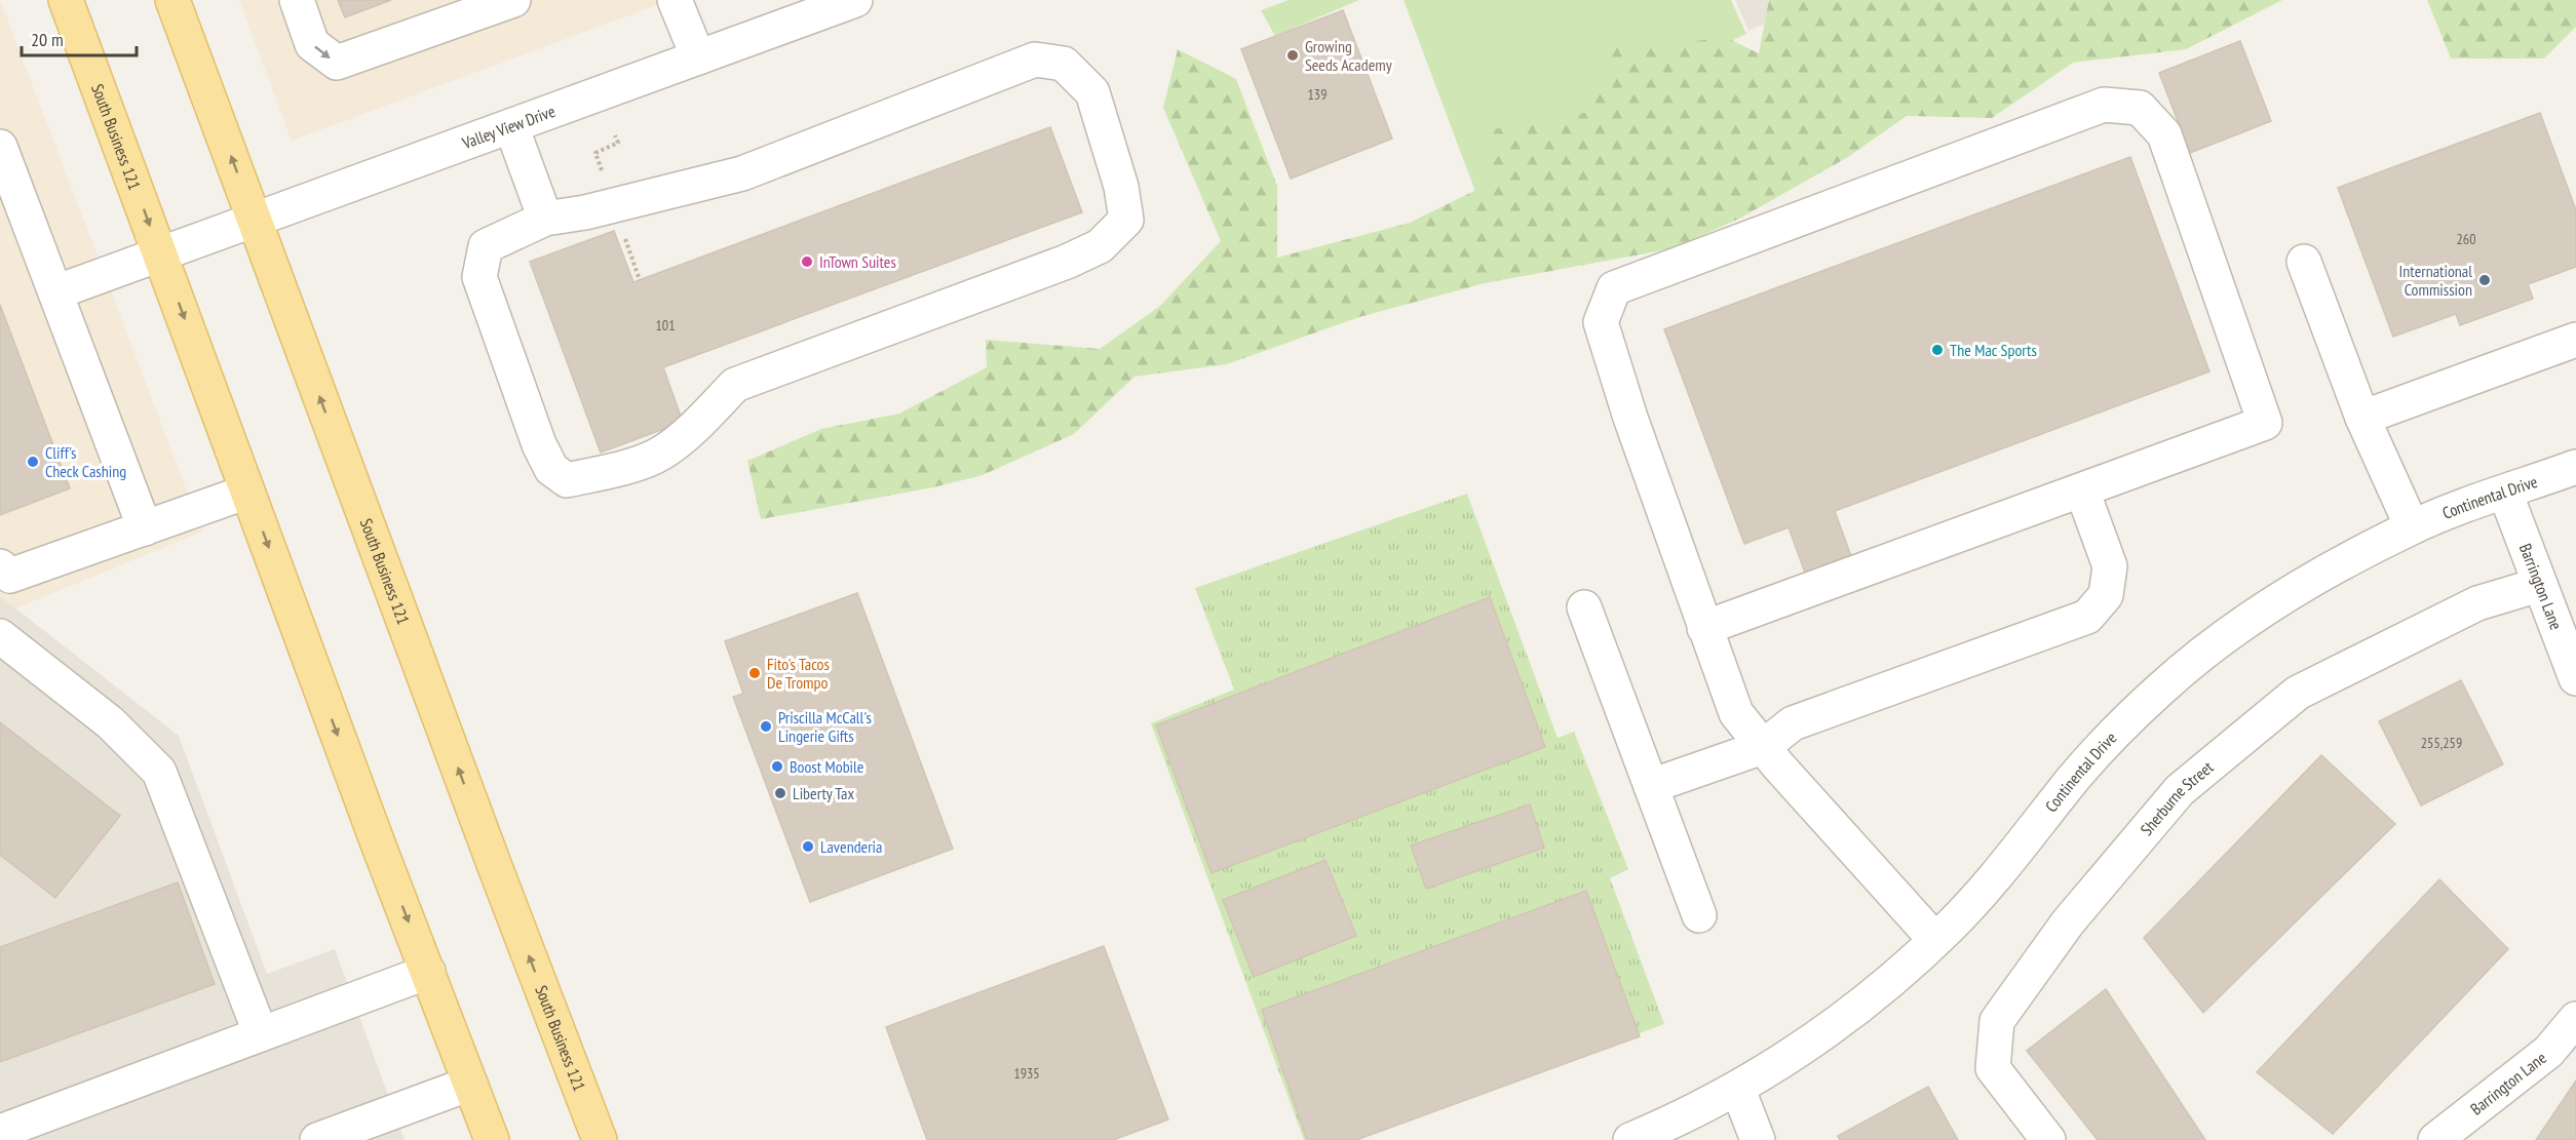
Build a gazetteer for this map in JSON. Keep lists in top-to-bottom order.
{
  "streets": {
    "main road": ["South Business 121"],
    "street": [
      "Valley View Drive",
      "Continental Drive",
      "Barrington Lane",
      "Sherburne Street"
    ]
  },
  "crossings": [
    ["Valley View Drive", "South Business 121"],
    ["Continental Drive", "Barrington Lane"],
    ["Barrington Lane", "Sherburne Street"]
  ],
  "places": [
    "Growing Seeds Academy",
    "InTown Suites",
    "International Commission",
    "The Mac Sports",
    "Cliff's Check Cashing",
    "Fito's Tacos De Trompo",
    "Priscilla McCall's Lingerie Gifts",
    "Boost Mobile",
    "Liberty Tax",
    "Lavenderia"
  ],
  "house_numbers": [
    "139",
    "260",
    "101",
    "255,259",
    "1935"
  ],
  "scale_bar": "20 m"
}
